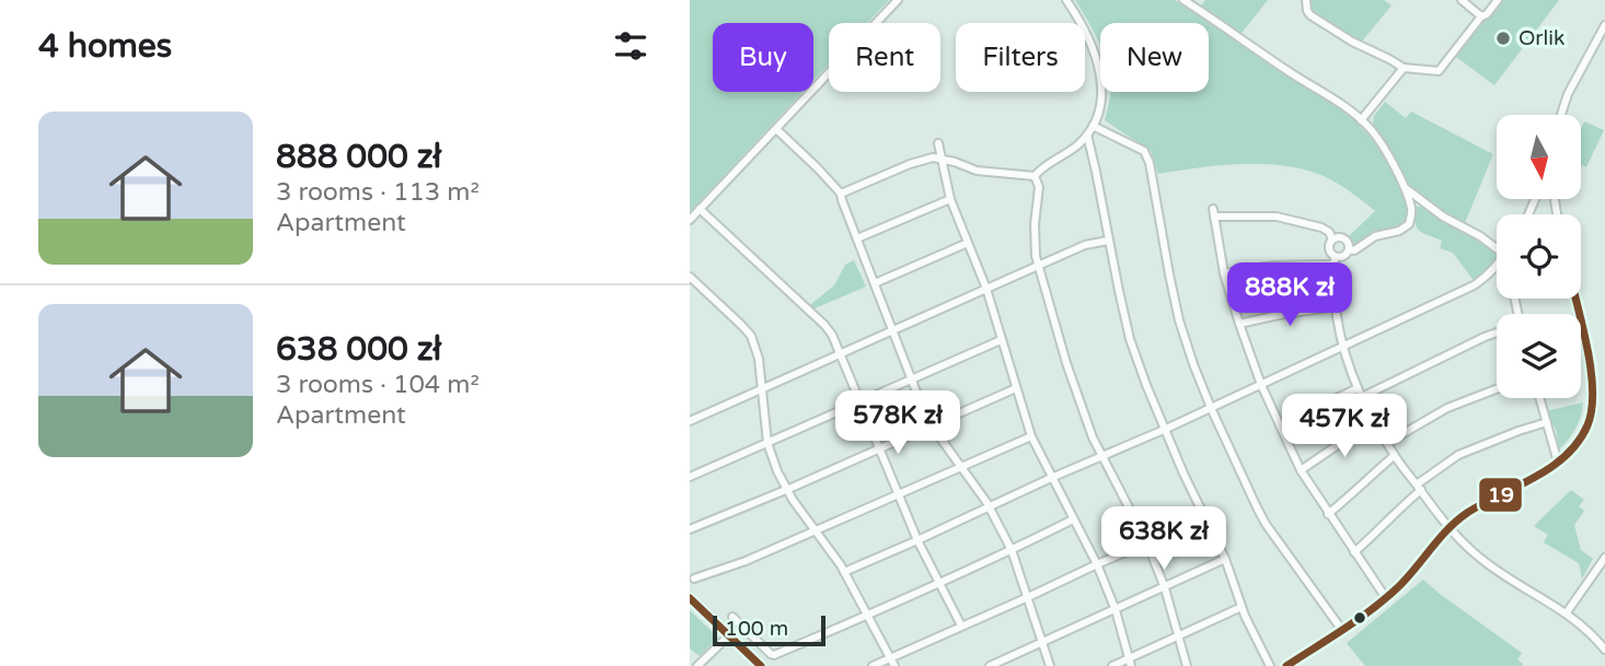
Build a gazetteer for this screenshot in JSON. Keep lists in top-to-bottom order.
{
  "places": ["Orlik"],
  "lines": ["transit line 19"],
  "scale_bar": "100 m",
  "north": "bottom",
  "page": {
    "heading": "4 homes",
    "chip": [
      "Buy",
      "Rent",
      "Filters",
      "New"
    ],
    "list": [
      {
        "name": "888 000 zł",
        "note": "3 rooms · 113 m² · Apartment"
      },
      {
        "name": "638 000 zł",
        "note": "3 rooms · 104 m² · Apartment"
      }
    ],
    "price": [
      "888K zł",
      "578K zł",
      "457K zł",
      "638K zł"
    ],
    "scale": "100 m"
  }
}
